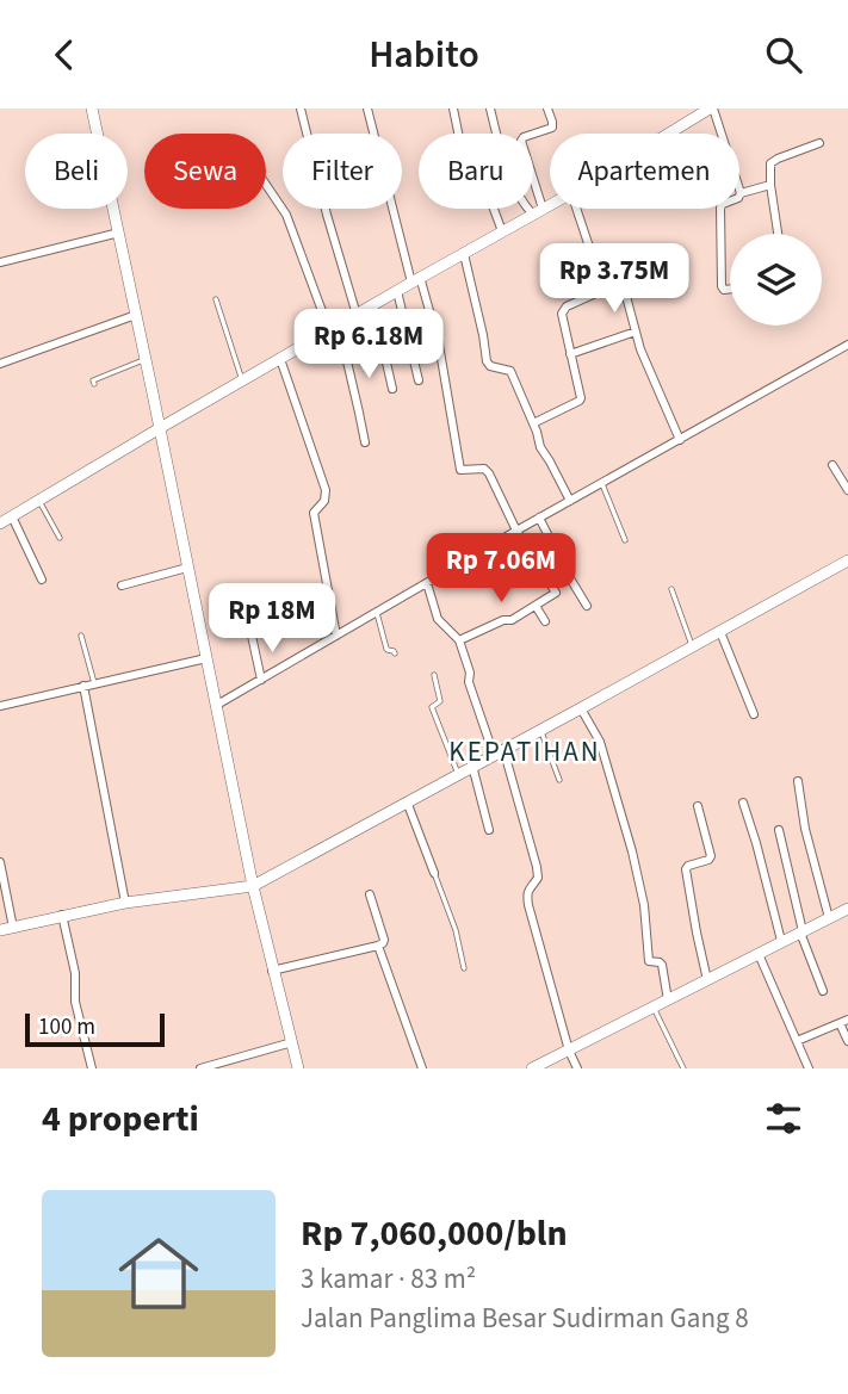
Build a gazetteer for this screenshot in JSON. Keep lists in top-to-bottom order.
{
  "districts": ["KEPATIHAN"],
  "scale_bar": "100 m",
  "page": {
    "header": "Habito",
    "chip": [
      "Beli",
      "Sewa",
      "Filter",
      "Baru",
      "Apartemen"
    ],
    "price": [
      "Rp 3.75M",
      "Rp 6.18M",
      "Rp 7.06M",
      "Rp 18M"
    ],
    "scale": "100 m",
    "heading": "4 properti",
    "list": [
      {
        "name": "Rp 7,060,000/bln",
        "note": "3 kamar · 83 m² · Jalan Panglima Besar Sudirman Gang 8"
      }
    ]
  }
}
